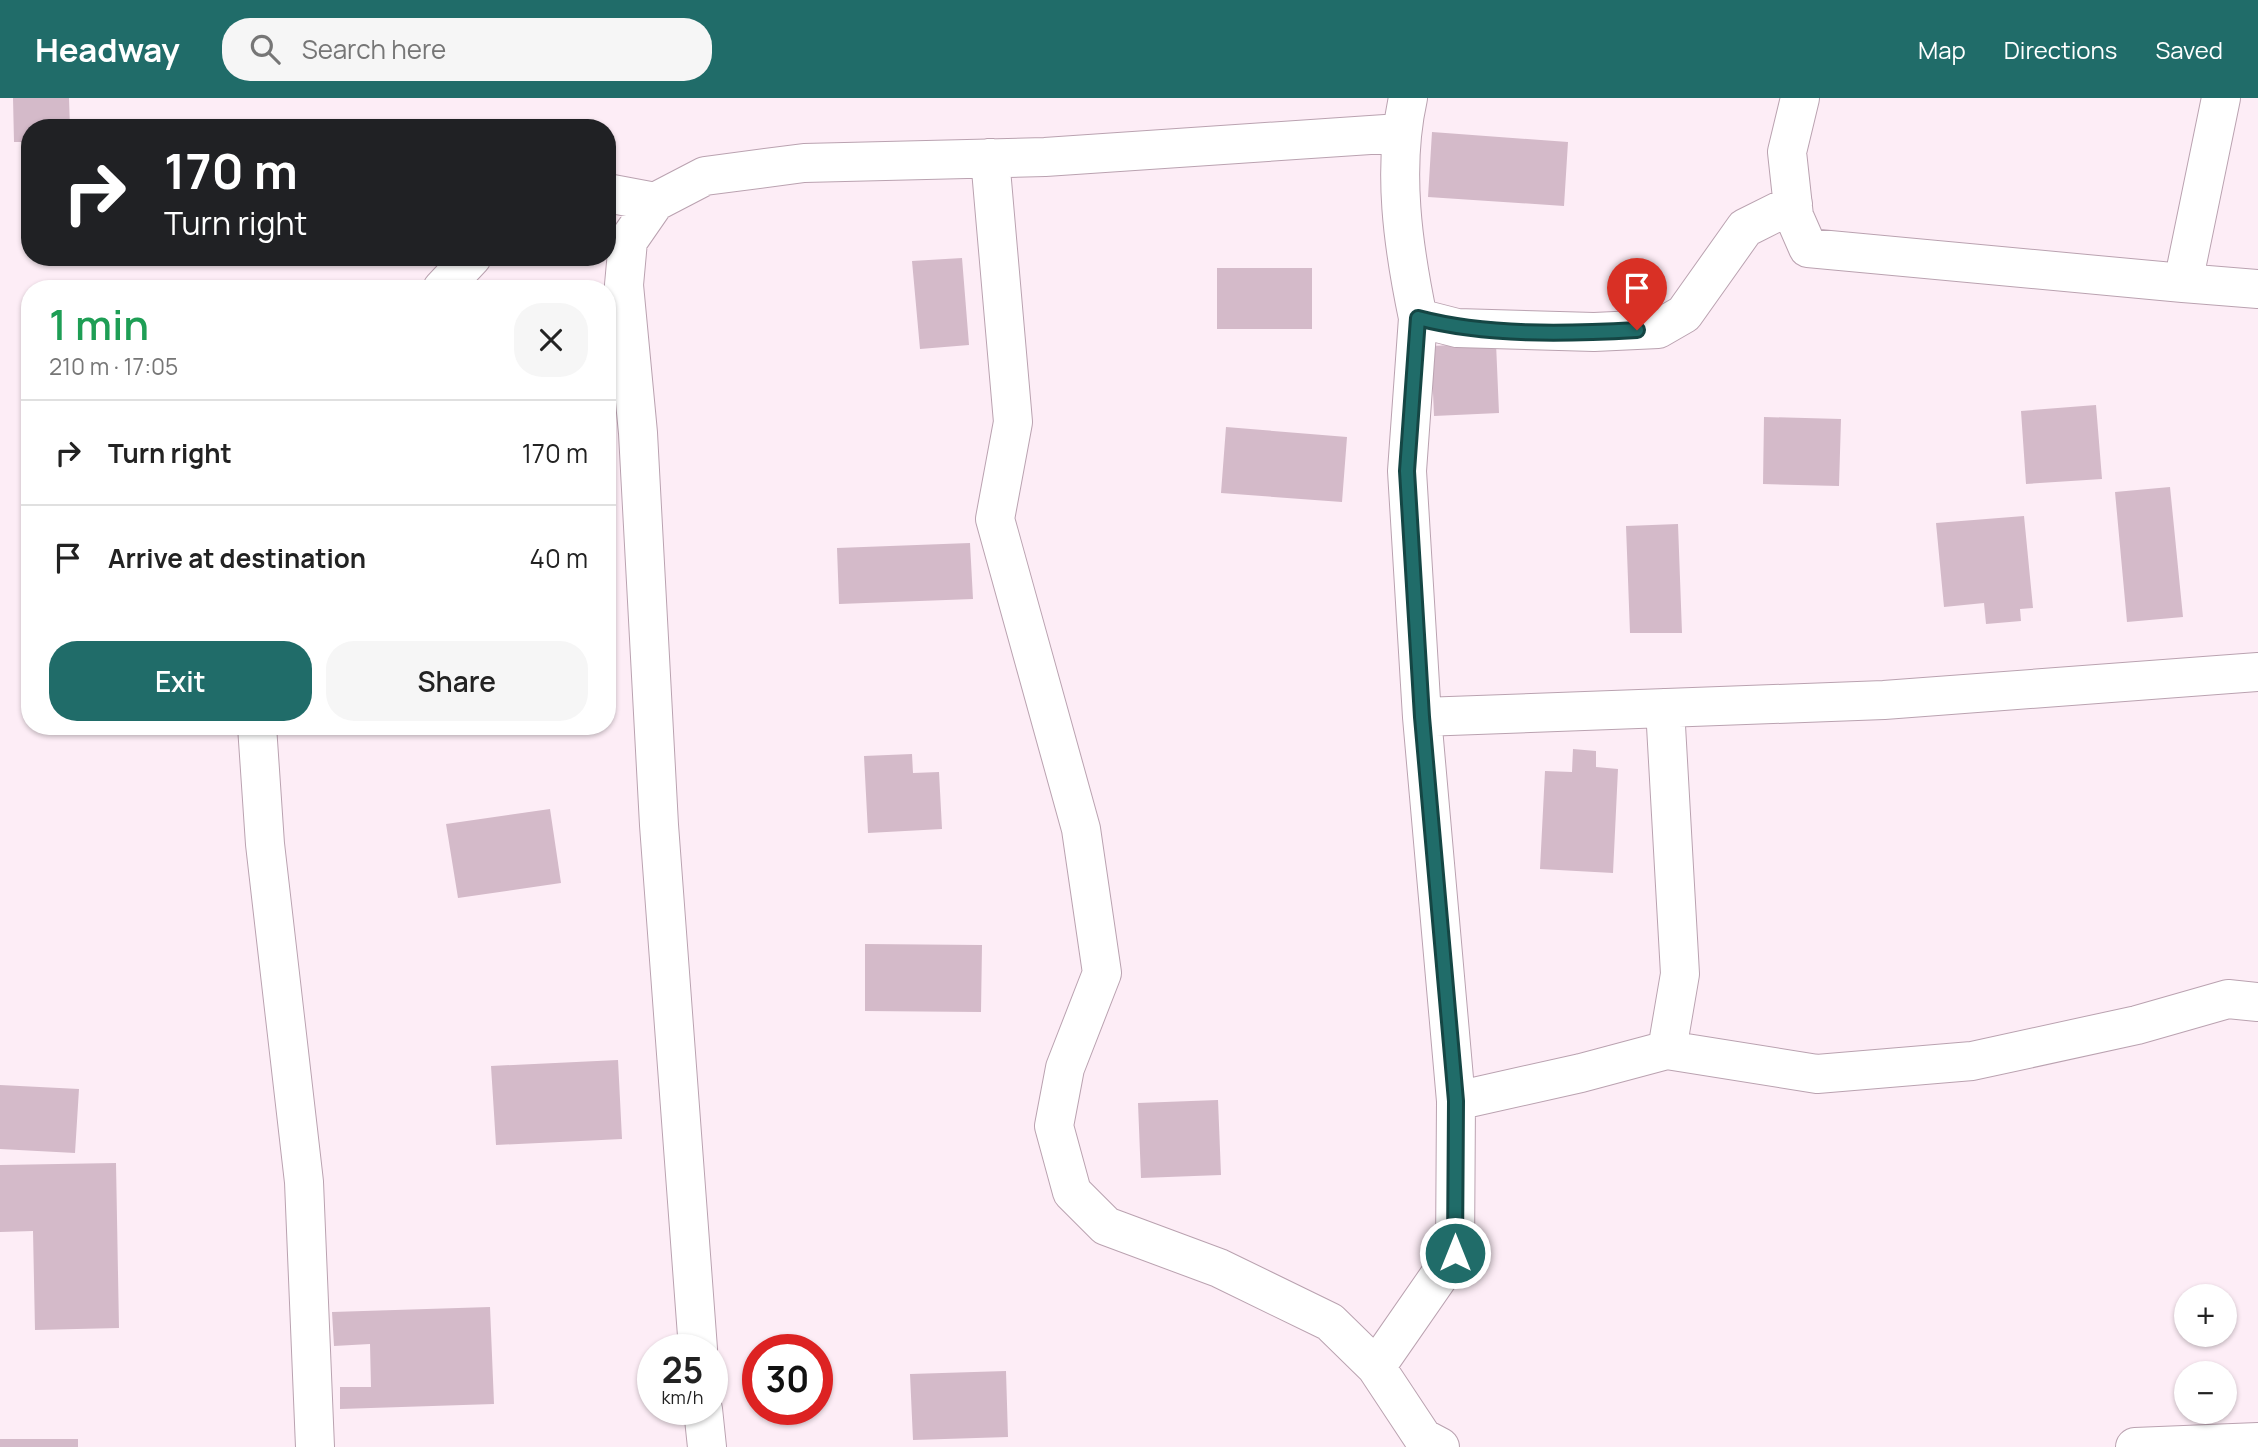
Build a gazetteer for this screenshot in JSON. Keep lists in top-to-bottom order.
{
  "page": {
    "header": "Headway",
    "search": "Search here",
    "nav": ["Map", "Directions", "Saved"],
    "turn": ["170 m", "Turn right"],
    "heading": ["1 min", "210 m · 17:05"],
    "list": [
      {
        "name": "Turn right",
        "value": "170 m"
      },
      {
        "name": "Arrive at destination",
        "value": "40 m"
      }
    ],
    "buttons": ["Exit", "Share"],
    "map_buttons": ["+", "−"],
    "speed": "25 km/h",
    "limit": "30"
  }
}
